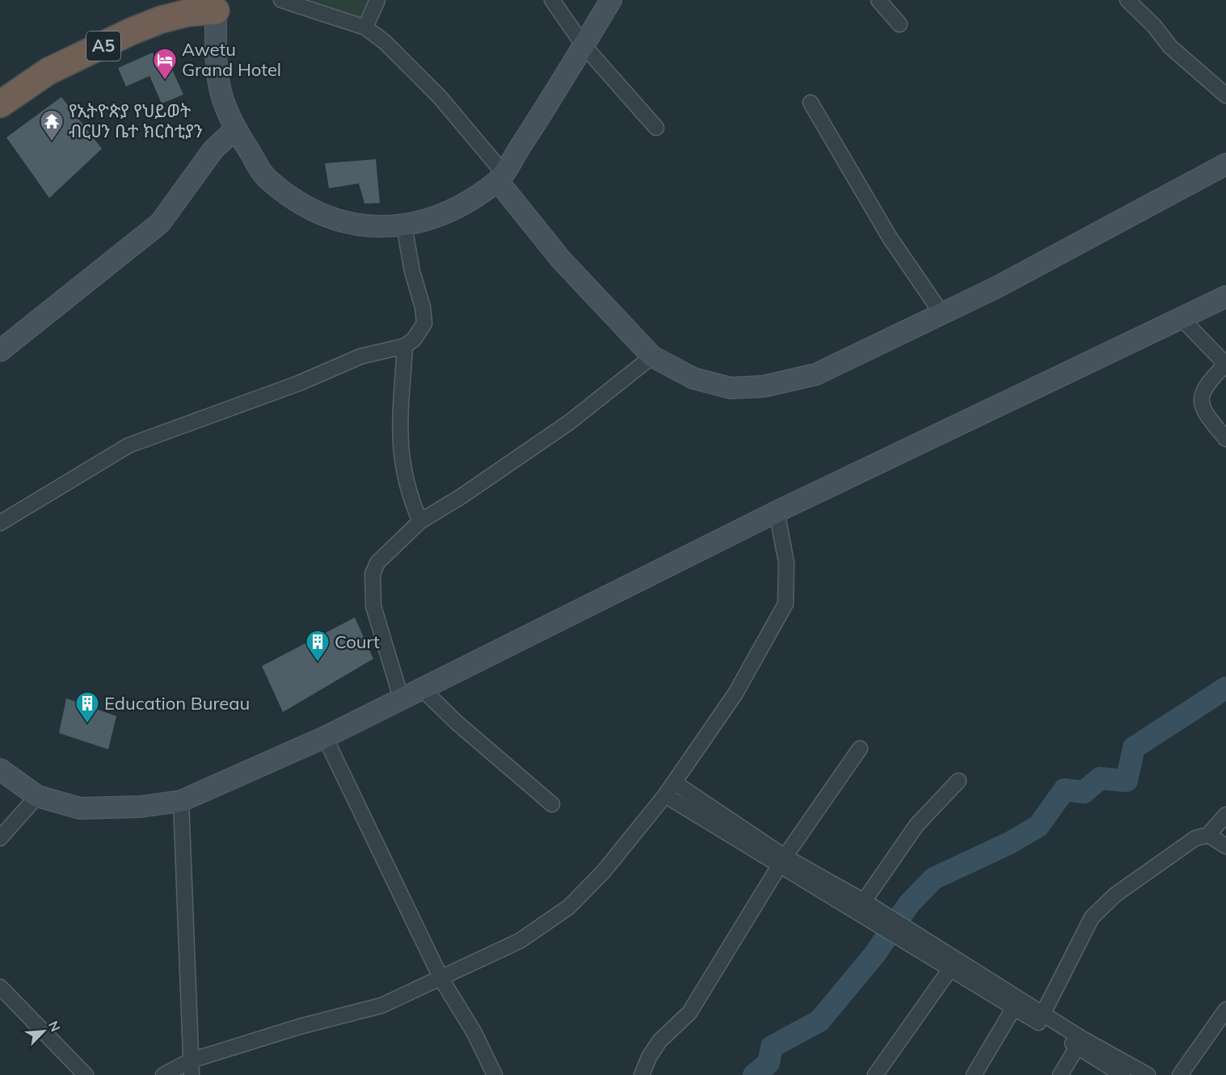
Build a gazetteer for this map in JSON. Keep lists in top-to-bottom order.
{
  "streets": {
    "highway": ["A5"]
  },
  "places": {
    "hotel": ["Awetu Grand Hotel"],
    "temple": ["የኢትዮጵያ የህይወት ብርሀን ቤተ ክርስቲያን"],
    "building": ["Court", "Education Bureau"]
  },
  "north": "top right"
}
